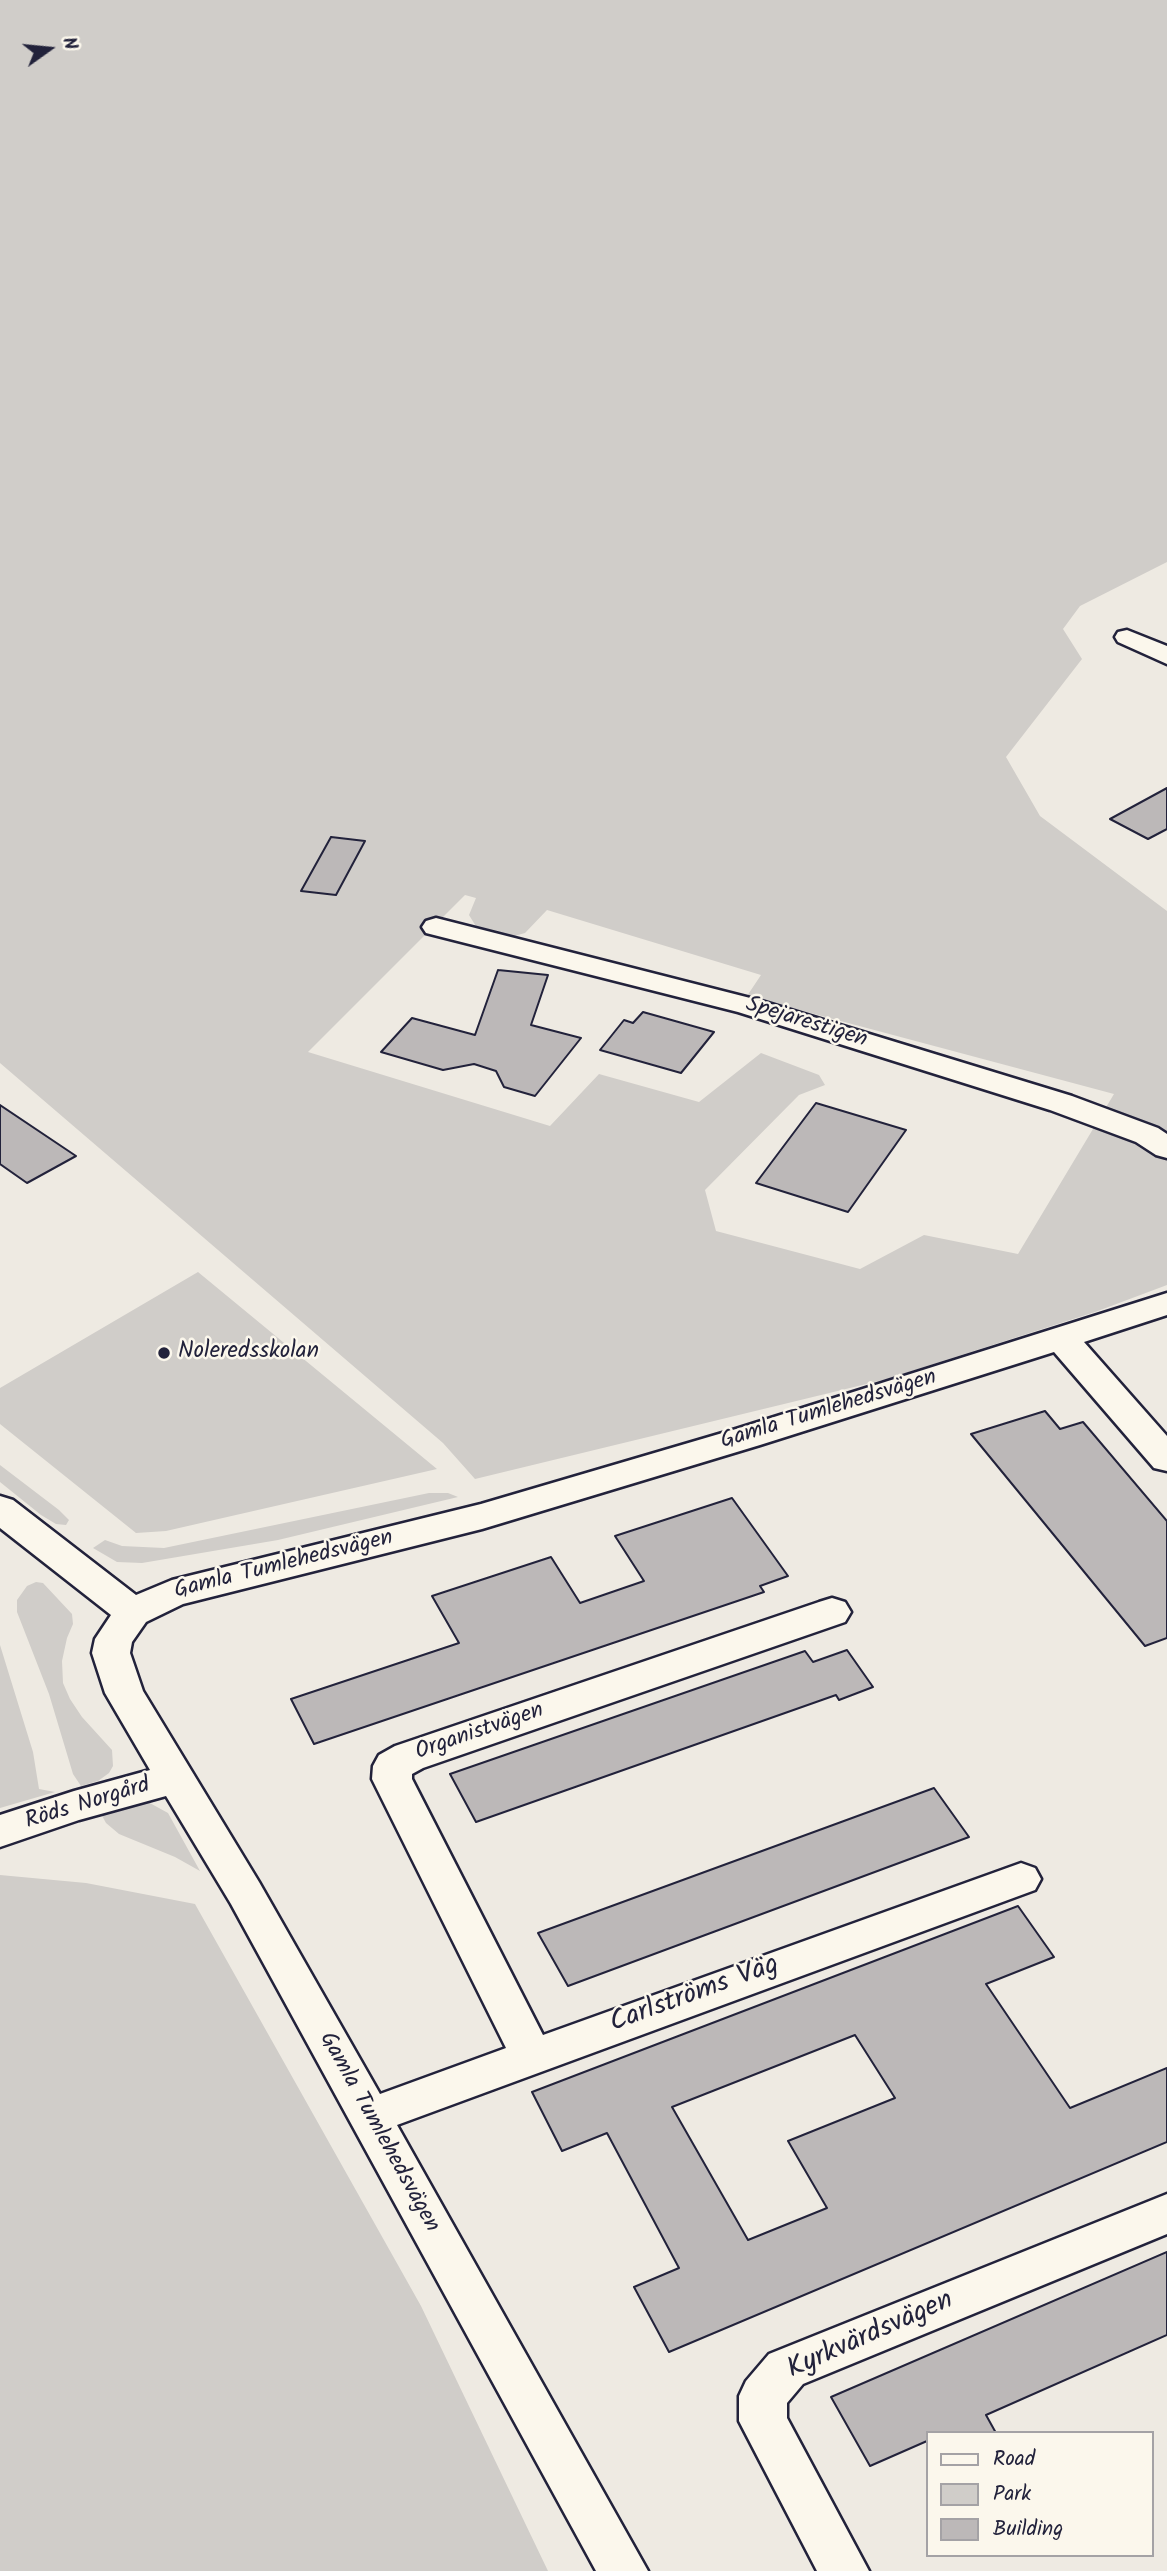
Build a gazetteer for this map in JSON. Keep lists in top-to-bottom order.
{
  "streets": {
    "street": [
      "Spejarestigen",
      "Gamla Tumlehedsvägen",
      "Organistvägen",
      "Röds Norgård",
      "Carlströms Väg",
      "Kyrkvärdsvägen"
    ]
  },
  "crossings": [
    ["Gamla Tumlehedsvägen", "Röds Norgård"],
    ["Gamla Tumlehedsvägen", "Carlströms Väg"],
    ["Organistvägen", "Carlströms Väg"]
  ],
  "places": ["Noleredsskolan"],
  "legend": ["Road", "Park", "Building"],
  "north": "right"
}
